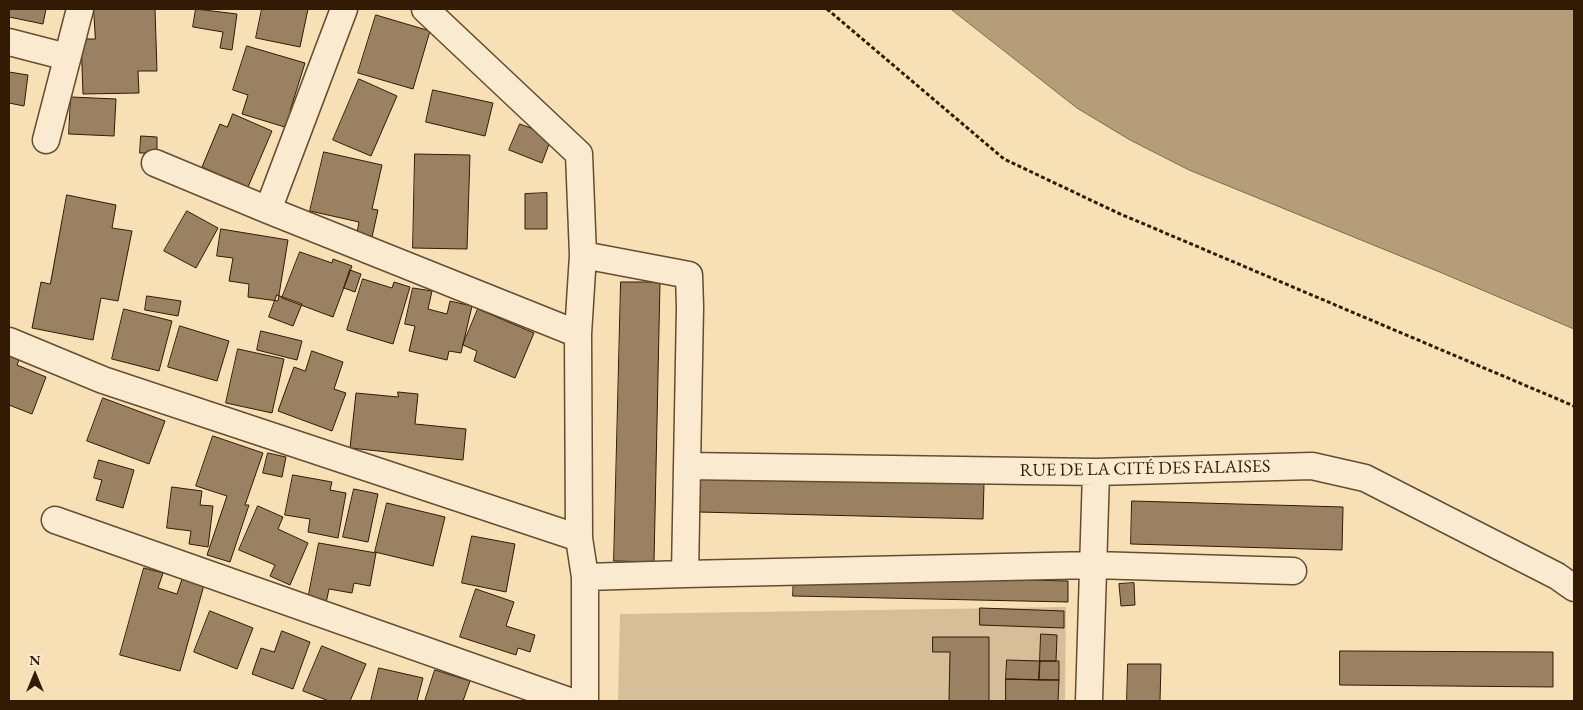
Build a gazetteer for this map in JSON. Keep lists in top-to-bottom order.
{
  "streets": {
    "street": ["RUE DE LA CITÉ DES FALAISES"]
  },
  "north": "top"
}
